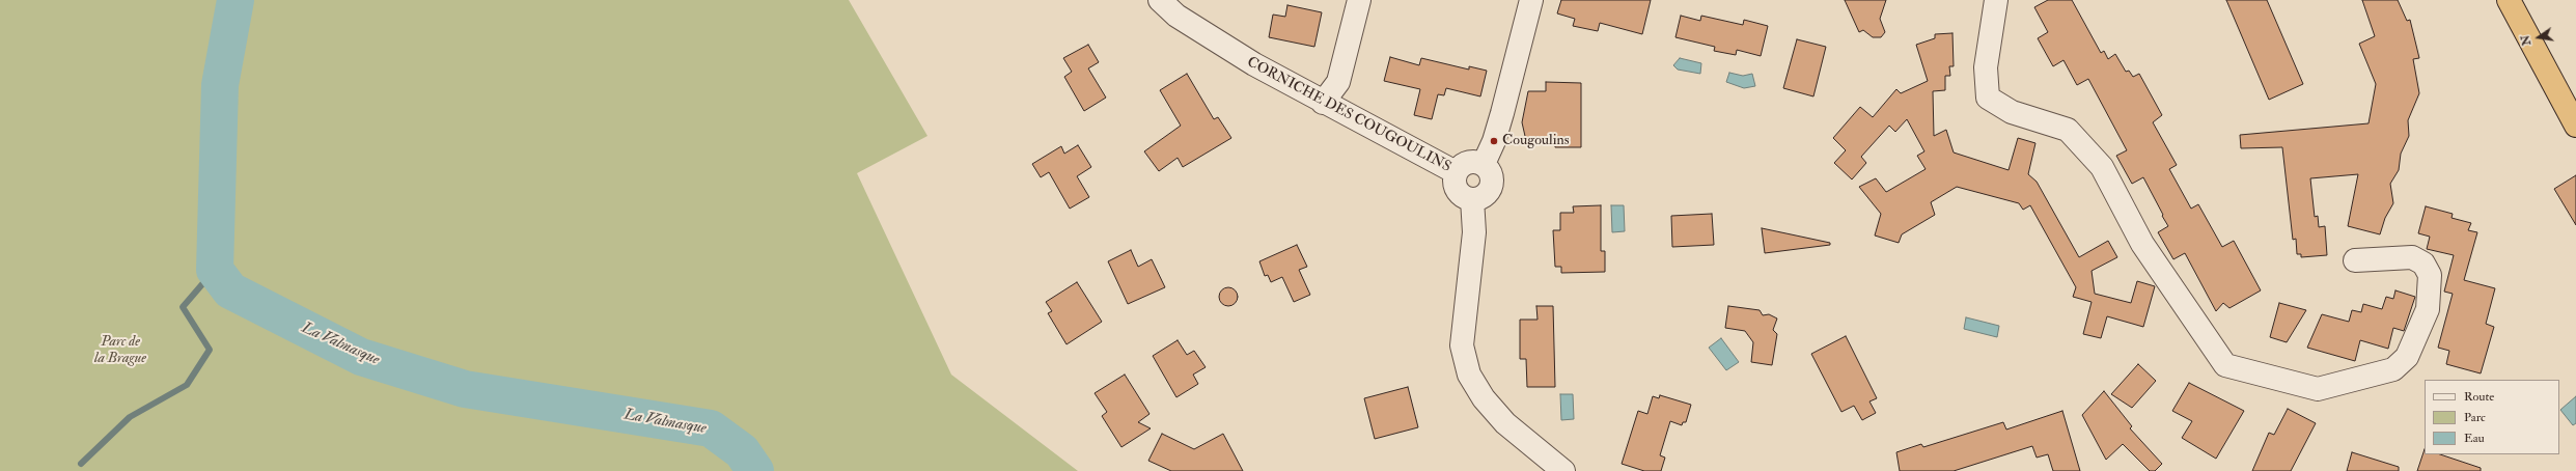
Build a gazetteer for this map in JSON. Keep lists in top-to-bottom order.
{
  "streets": {
    "street": ["CORNICHE DES COUGOULINS"]
  },
  "water": ["La Valmasque"],
  "parks": ["Parc de la Brague"],
  "places": ["Cougoulins"],
  "legend": ["Route", "Parc", "Eau"],
  "north": "left"
}
